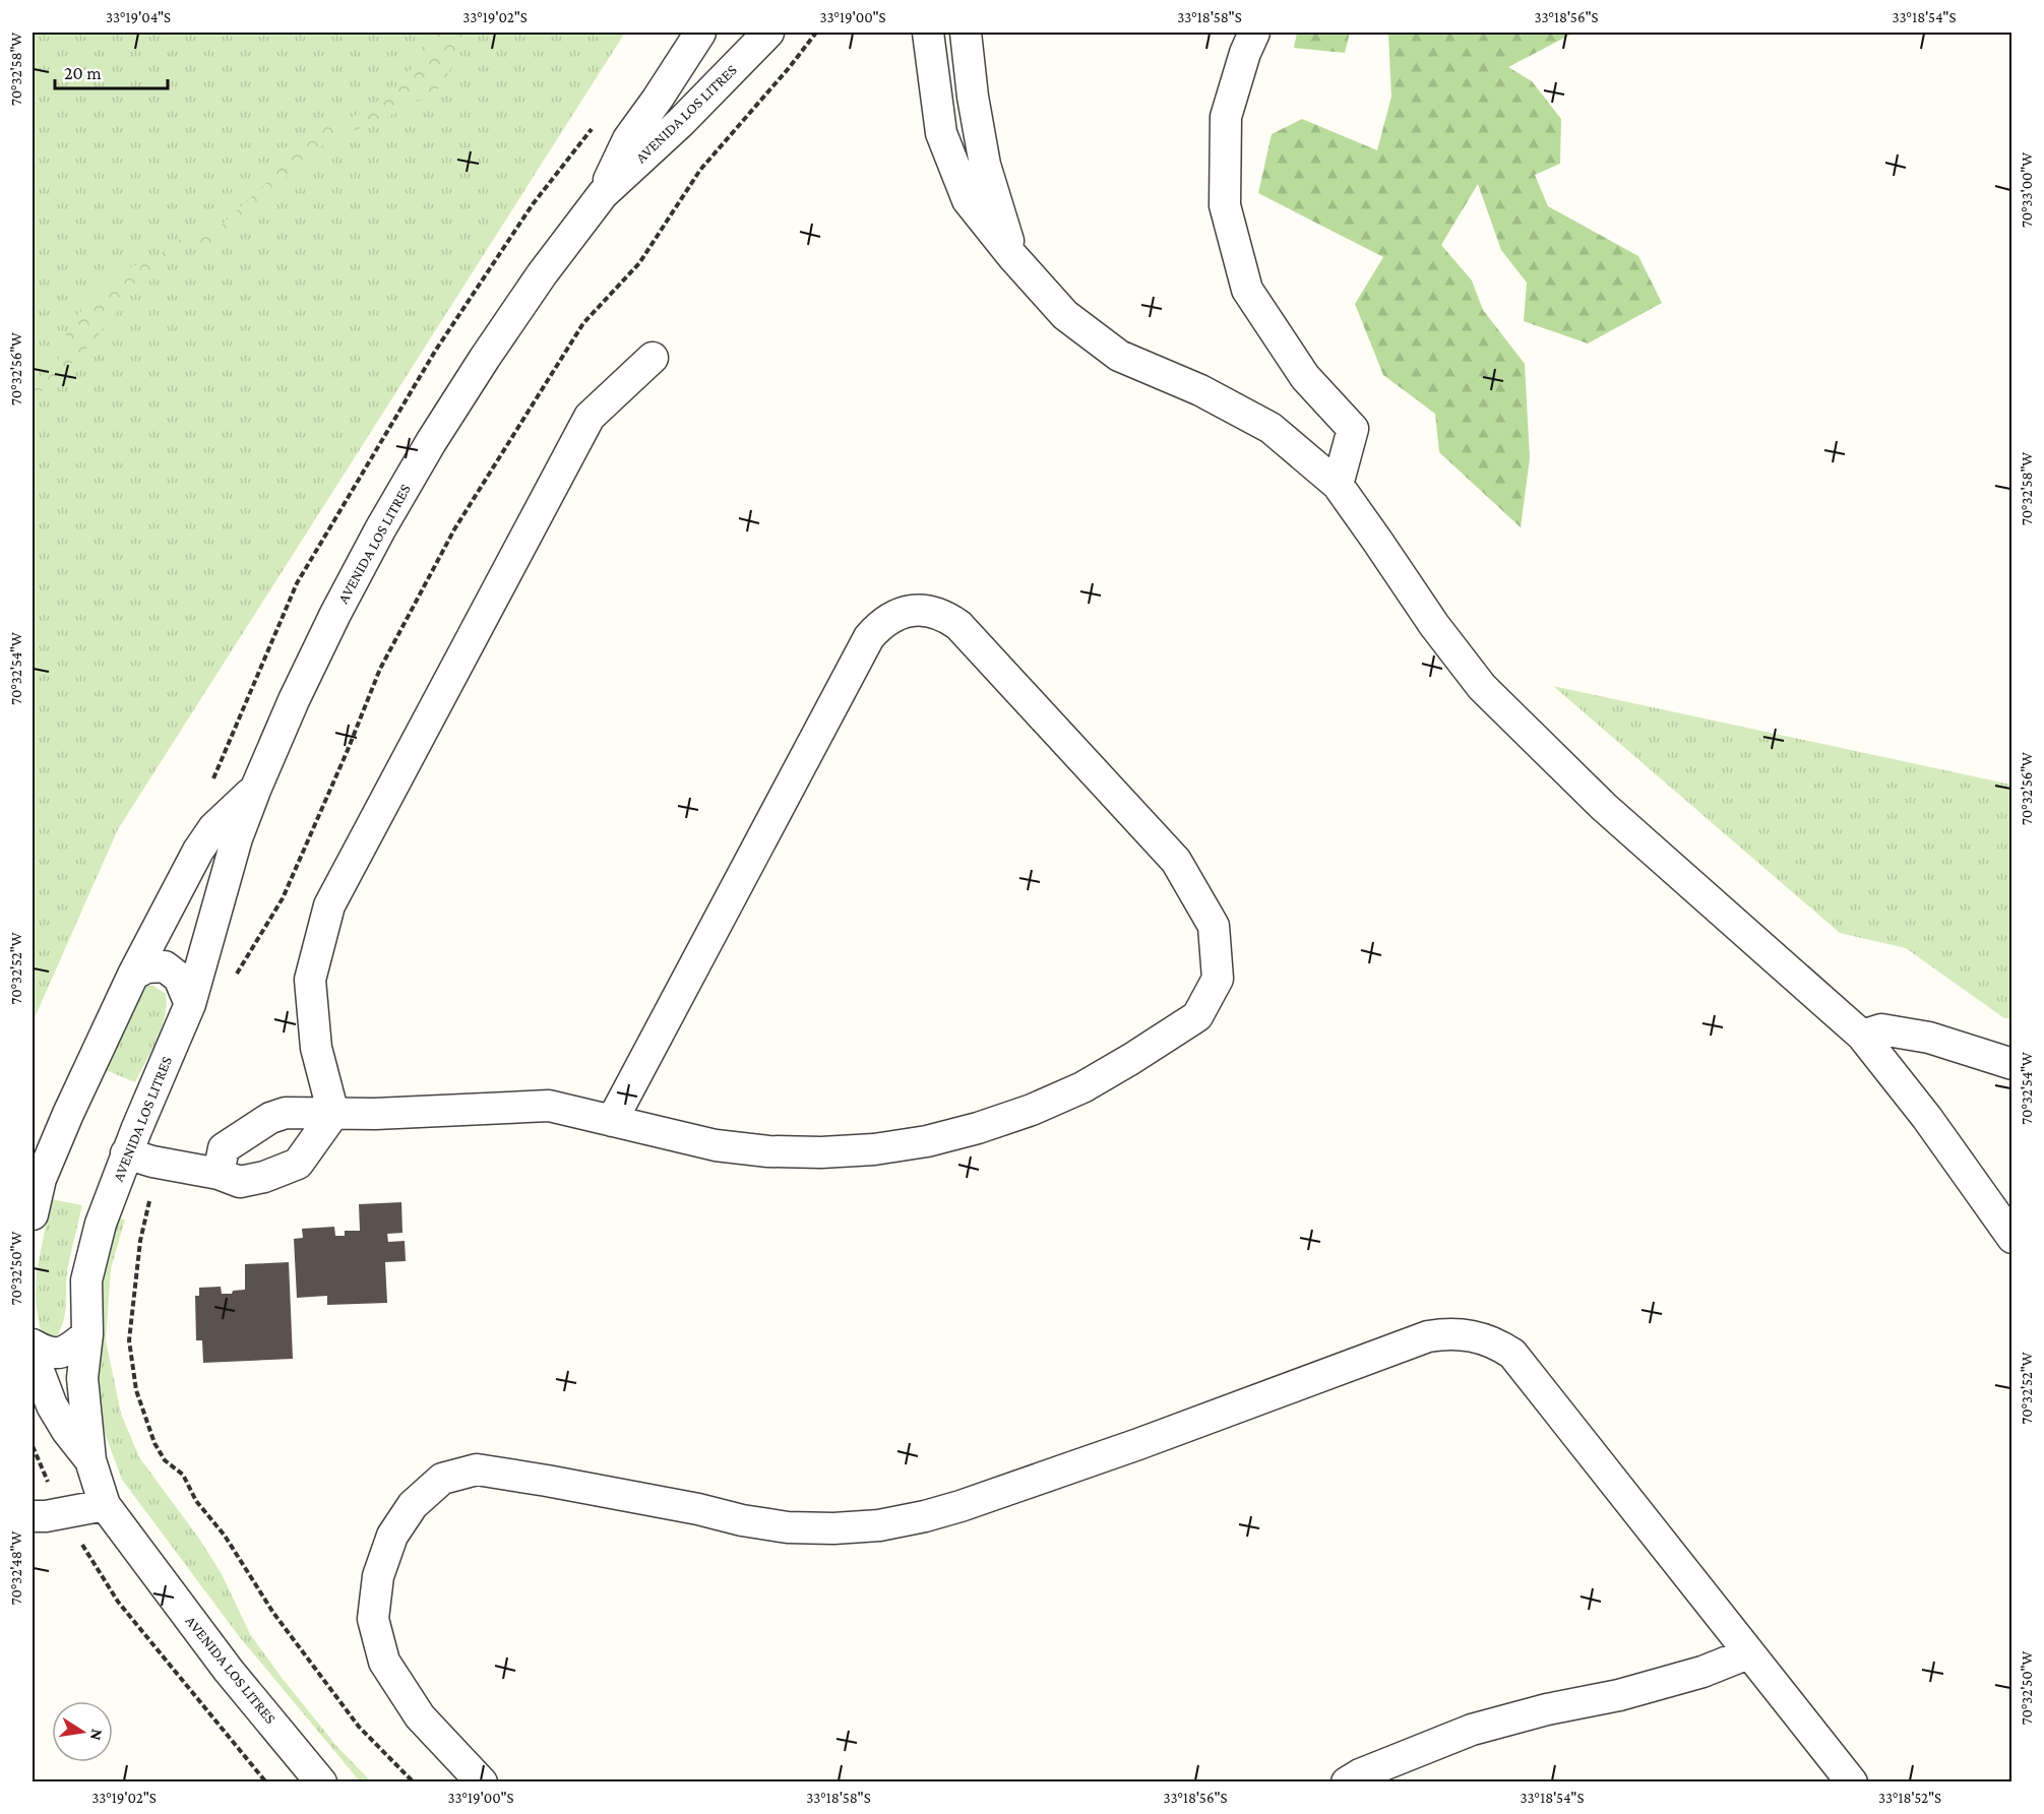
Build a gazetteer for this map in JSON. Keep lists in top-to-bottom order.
{
  "streets": {
    "street": ["AVENIDA LOS LITRES"]
  },
  "scale_bar": "20 m",
  "north": "right",
  "coordinates": [
    "33°19'04\"S",
    "33°19'02\"S",
    "33°19'00\"S",
    "33°18'58\"S",
    "33°18'56\"S",
    "33°18'54\"S",
    "70°32'58\"W",
    "70°33'00\"W",
    "70°32'56\"W",
    "70°32'54\"W",
    "70°32'52\"W",
    "70°32'50\"W",
    "70°32'48\"W",
    "33°18'52\"S"
  ]
}
